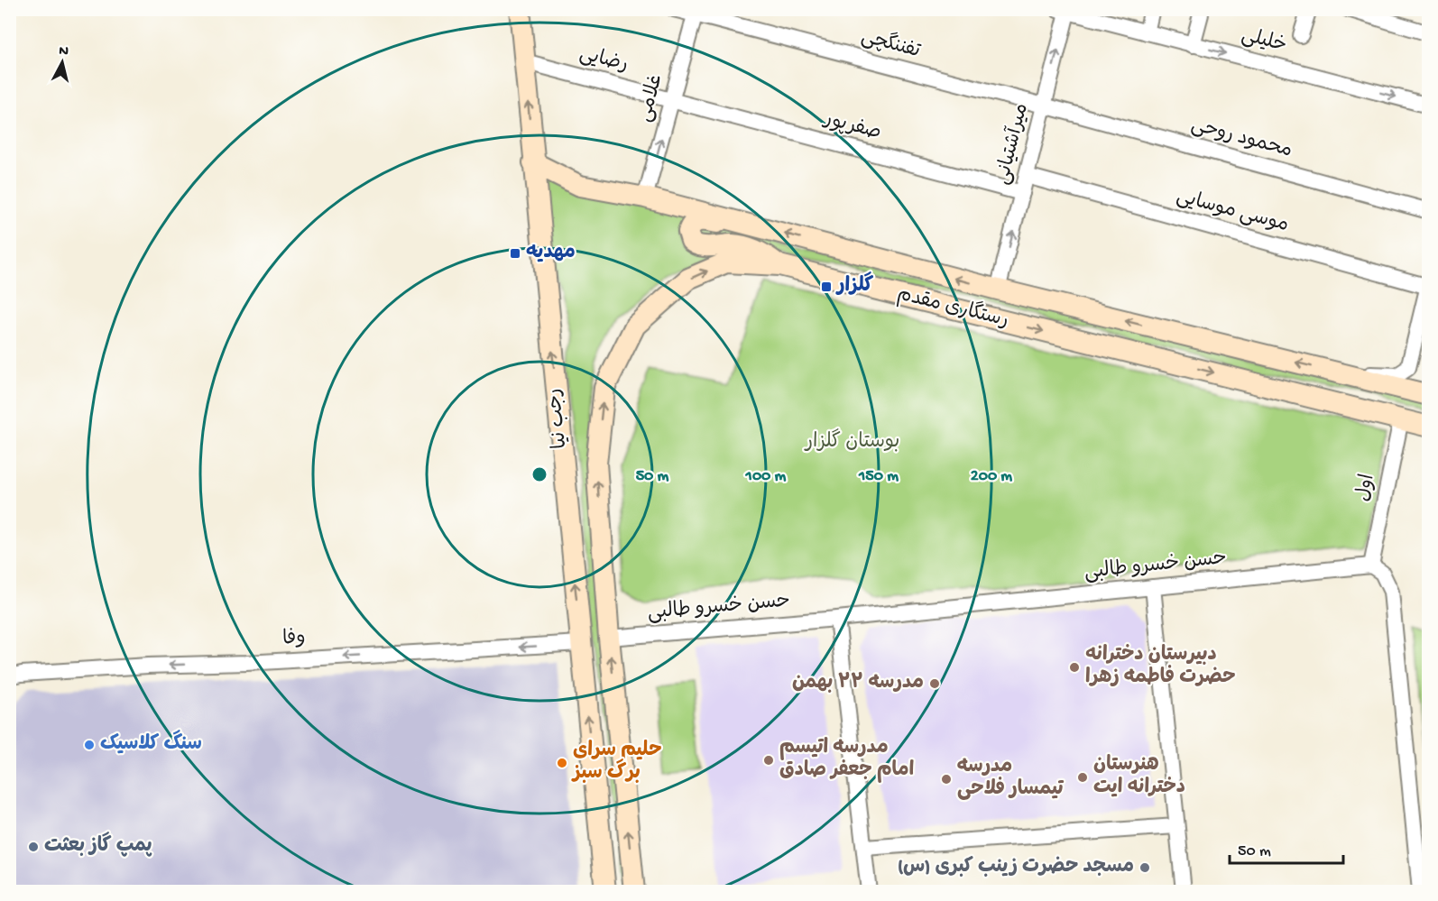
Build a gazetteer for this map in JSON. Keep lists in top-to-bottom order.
{
  "streets": {
    "main road": ["رستگاری مقدم", "رجب نیا"],
    "street": [
      "خلیلی",
      "تفننگچی",
      "رضایی",
      "غلامی",
      "صفرپور",
      "محمود روحی",
      "میرآشتیانی",
      "موسی موسایی",
      "اول",
      "حسن خسرو طالبی",
      "وفا"
    ]
  },
  "crossings": [
    ["خلیلی", "میرآشتیانی"],
    ["تفننگچی", "غلامی"],
    ["تفننگچی", "محمود روحی"],
    ["تفننگچی", "میرآشتیانی"],
    ["رضایی", "غلامی"],
    ["رضایی", "صفرپور"],
    ["رضایی", "رجب نیا"],
    ["غلامی", "صفرپور"],
    ["غلامی", "رستگاری مقدم"],
    ["صفرپور", "میرآشتیانی"],
    ["محمود روحی", "میرآشتیانی"],
    ["میرآشتیانی", "موسی موسایی"],
    ["میرآشتیانی", "رستگاری مقدم"],
    ["رستگاری مقدم", "رجب نیا"],
    ["رستگاری مقدم", "اول"],
    ["رجب نیا", "حسن خسرو طالبی"],
    ["رجب نیا", "وفا"],
    ["اول", "حسن خسرو طالبی"]
  ],
  "one_way": [
    "غلامی",
    "میرآشتیانی",
    "رجب نیا",
    "وفا"
  ],
  "parks": ["بوستان گلزار"],
  "places": {
    "transit": ["مهدیه", "گلزار"],
    "other": [
      "دبیرستان دخترانه حضرت فاطمه زهرا",
      "مدرسه ۲۲ بهمن",
      "سنگ کلاسیک",
      "مدرسه اتیسم امام جعفر صادق",
      "حلیم سرای برگ سبز",
      "هنرستان دخترانه ایت",
      "مدرسه تیمسار فلاحی",
      "پمپ گاز بعثت",
      "مسجد حضرت زینب کبری (س)"
    ]
  },
  "scale_bar": "50 m",
  "north": "top",
  "rings": [
    "50 m",
    "100 m",
    "150 m",
    "200 m"
  ]
}
